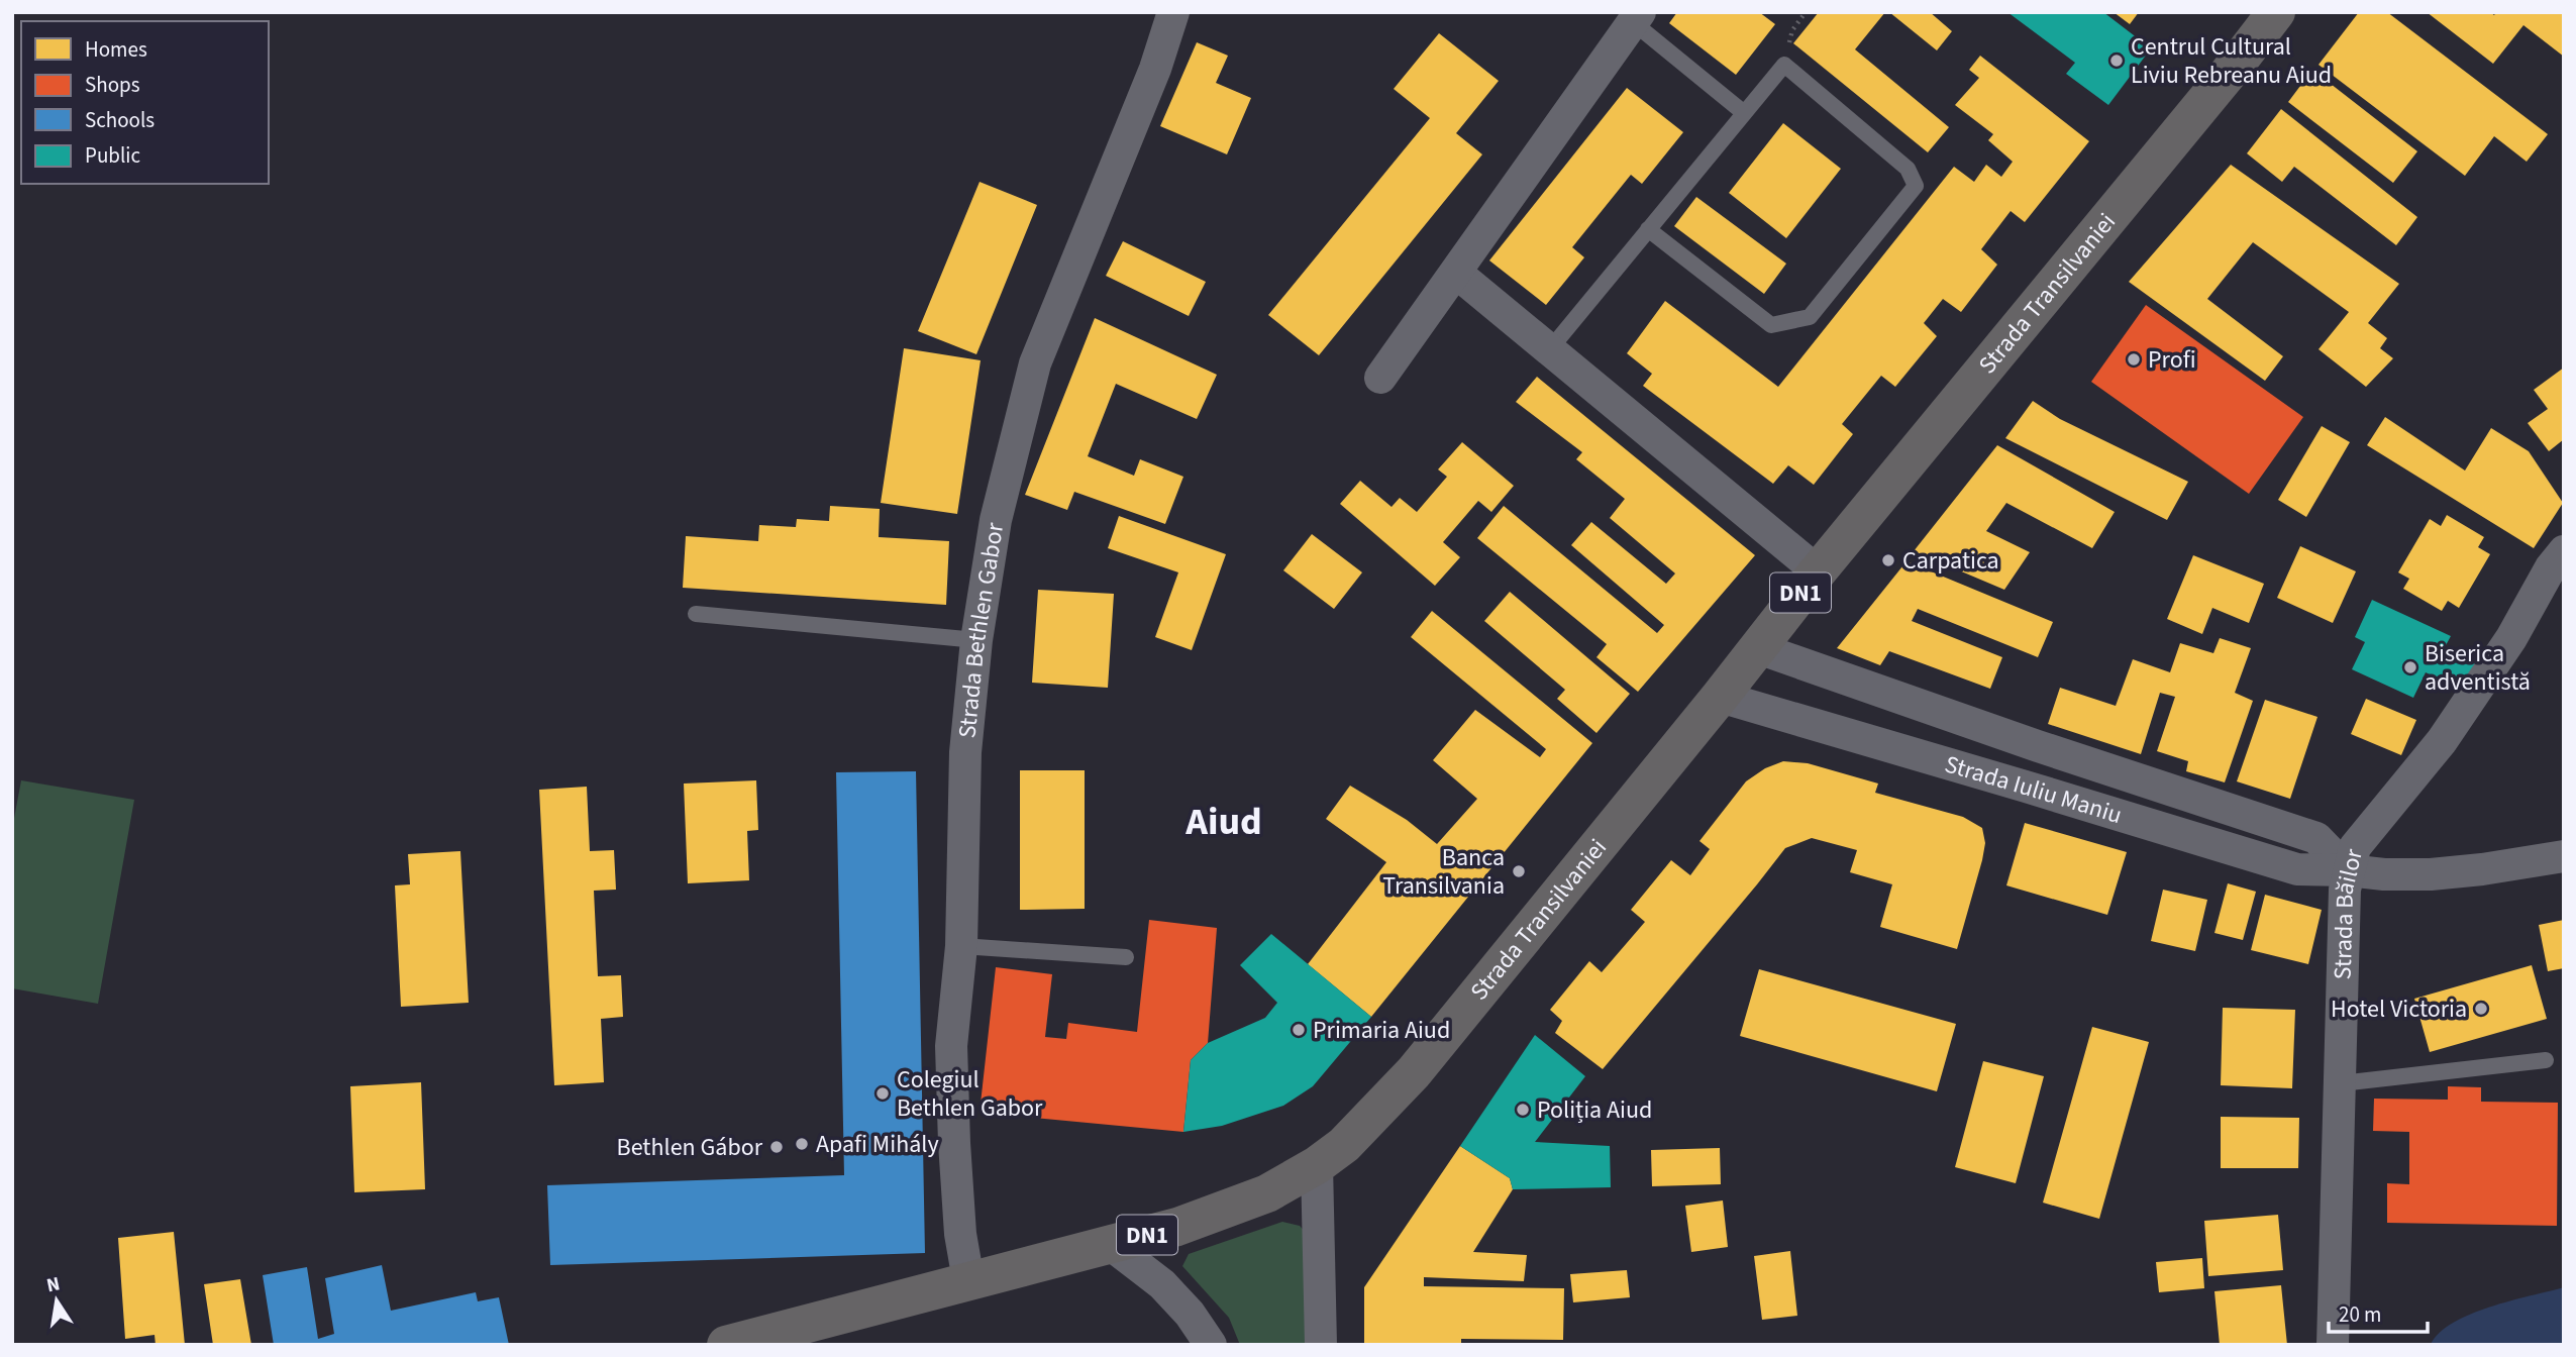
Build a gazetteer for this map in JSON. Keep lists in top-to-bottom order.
{
  "streets": {
    "main road": ["Strada Transilvaniei", "DN1"],
    "street": ["Strada Bethlen Gabor", "Strada Iuliu Maniu", "Strada Băilor"]
  },
  "crossings": [
    ["Strada Transilvaniei", "DN1"],
    ["Strada Transilvaniei", "Strada Bethlen Gabor"],
    ["Strada Transilvaniei", "Strada Iuliu Maniu"],
    ["DN1", "Strada Bethlen Gabor"],
    ["Strada Iuliu Maniu", "Strada Băilor"]
  ],
  "districts": ["Aiud"],
  "places": [
    "Centrul Cultural Liviu Rebreanu Aiud",
    "Profi",
    "Carpatica",
    "Biserica adventistă",
    "Banca Transilvania",
    "Hotel Victoria",
    "Primaria Aiud",
    "Colegiul Bethlen Gabor",
    "Poliția Aiud",
    "Apafi Mihály",
    "Bethlen Gábor"
  ],
  "legend": [
    "Homes",
    "Shops",
    "Schools",
    "Public"
  ],
  "scale_bar": "20 m",
  "north": "top"
}
